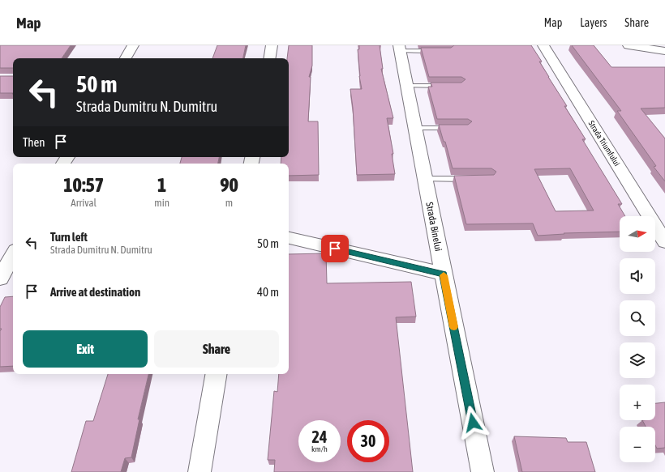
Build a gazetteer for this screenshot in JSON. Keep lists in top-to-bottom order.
{
  "streets": {
    "street": ["Strada Triumfului", "Strada Binelui"]
  },
  "north": "right",
  "page": {
    "header": "Map",
    "nav": ["Map", "Layers", "Share"],
    "turn": ["50 m", "Strada Dumitru N. Dumitru"],
    "then": "Then",
    "eta": [
      "10:57",
      "Arrival",
      "1",
      "min",
      "90",
      "m"
    ],
    "map_buttons": ["+", "−"],
    "list": [
      {
        "name": "Turn left",
        "note": "Strada Dumitru N. Dumitru",
        "value": "50 m"
      },
      {
        "name": "Arrive at destination",
        "value": "40 m"
      }
    ],
    "buttons": ["Exit", "Share"],
    "speed": "24 km/h",
    "limit": "30"
  }
}
